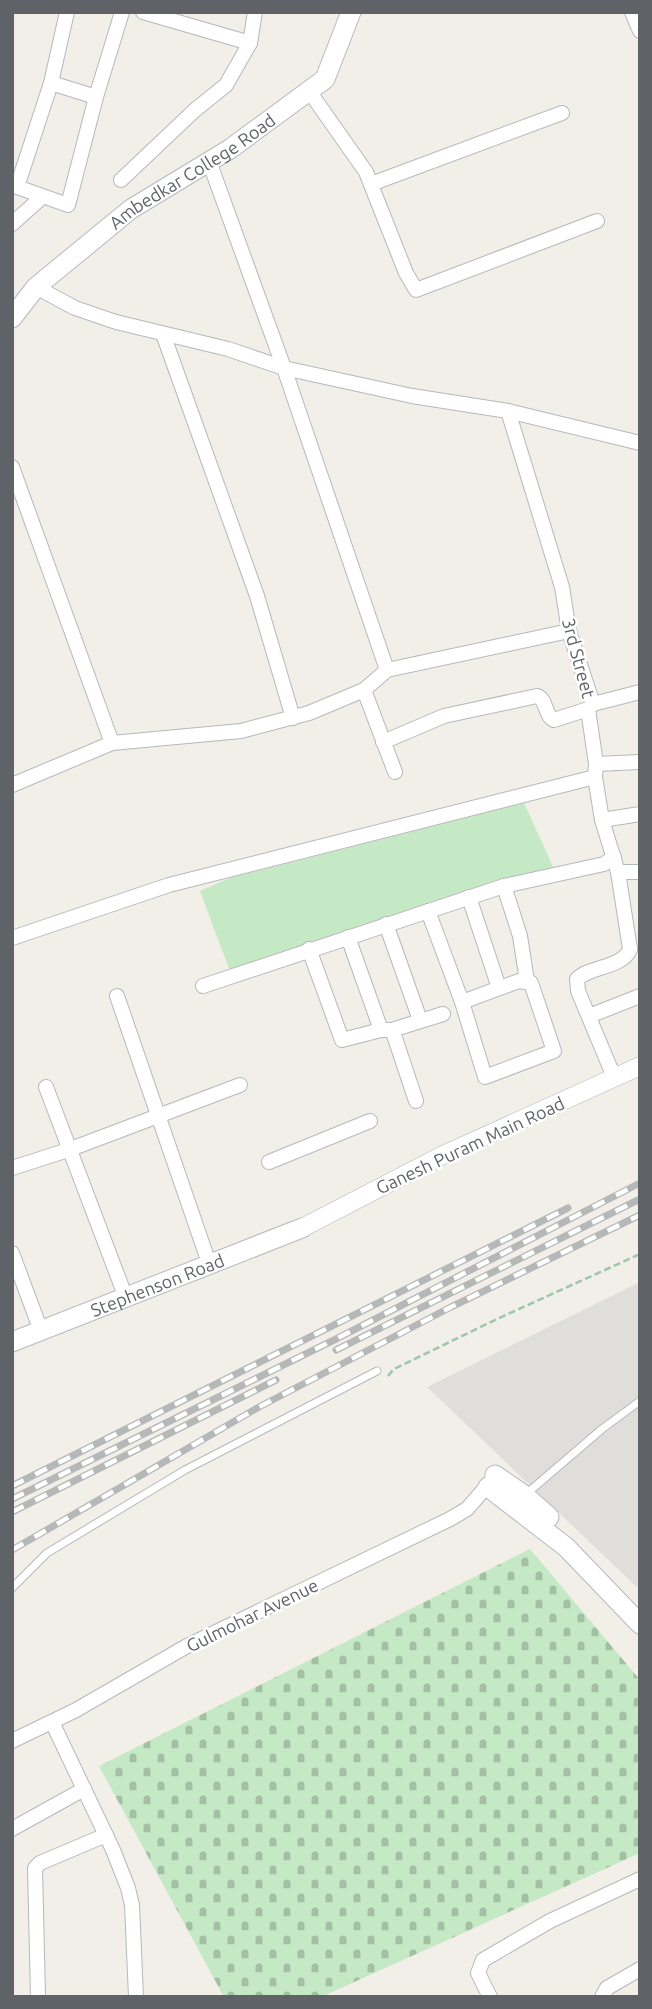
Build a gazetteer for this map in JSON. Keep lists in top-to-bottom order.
{
  "streets": {
    "main road": ["Ambedkar College Road", "Stephenson Road"],
    "street": ["3rd Street", "Ganesh Puram Main Road", "Gulmohar Avenue"]
  },
  "crossings": [
    ["Ganesh Puram Main Road", "Stephenson Road"]
  ]
}
